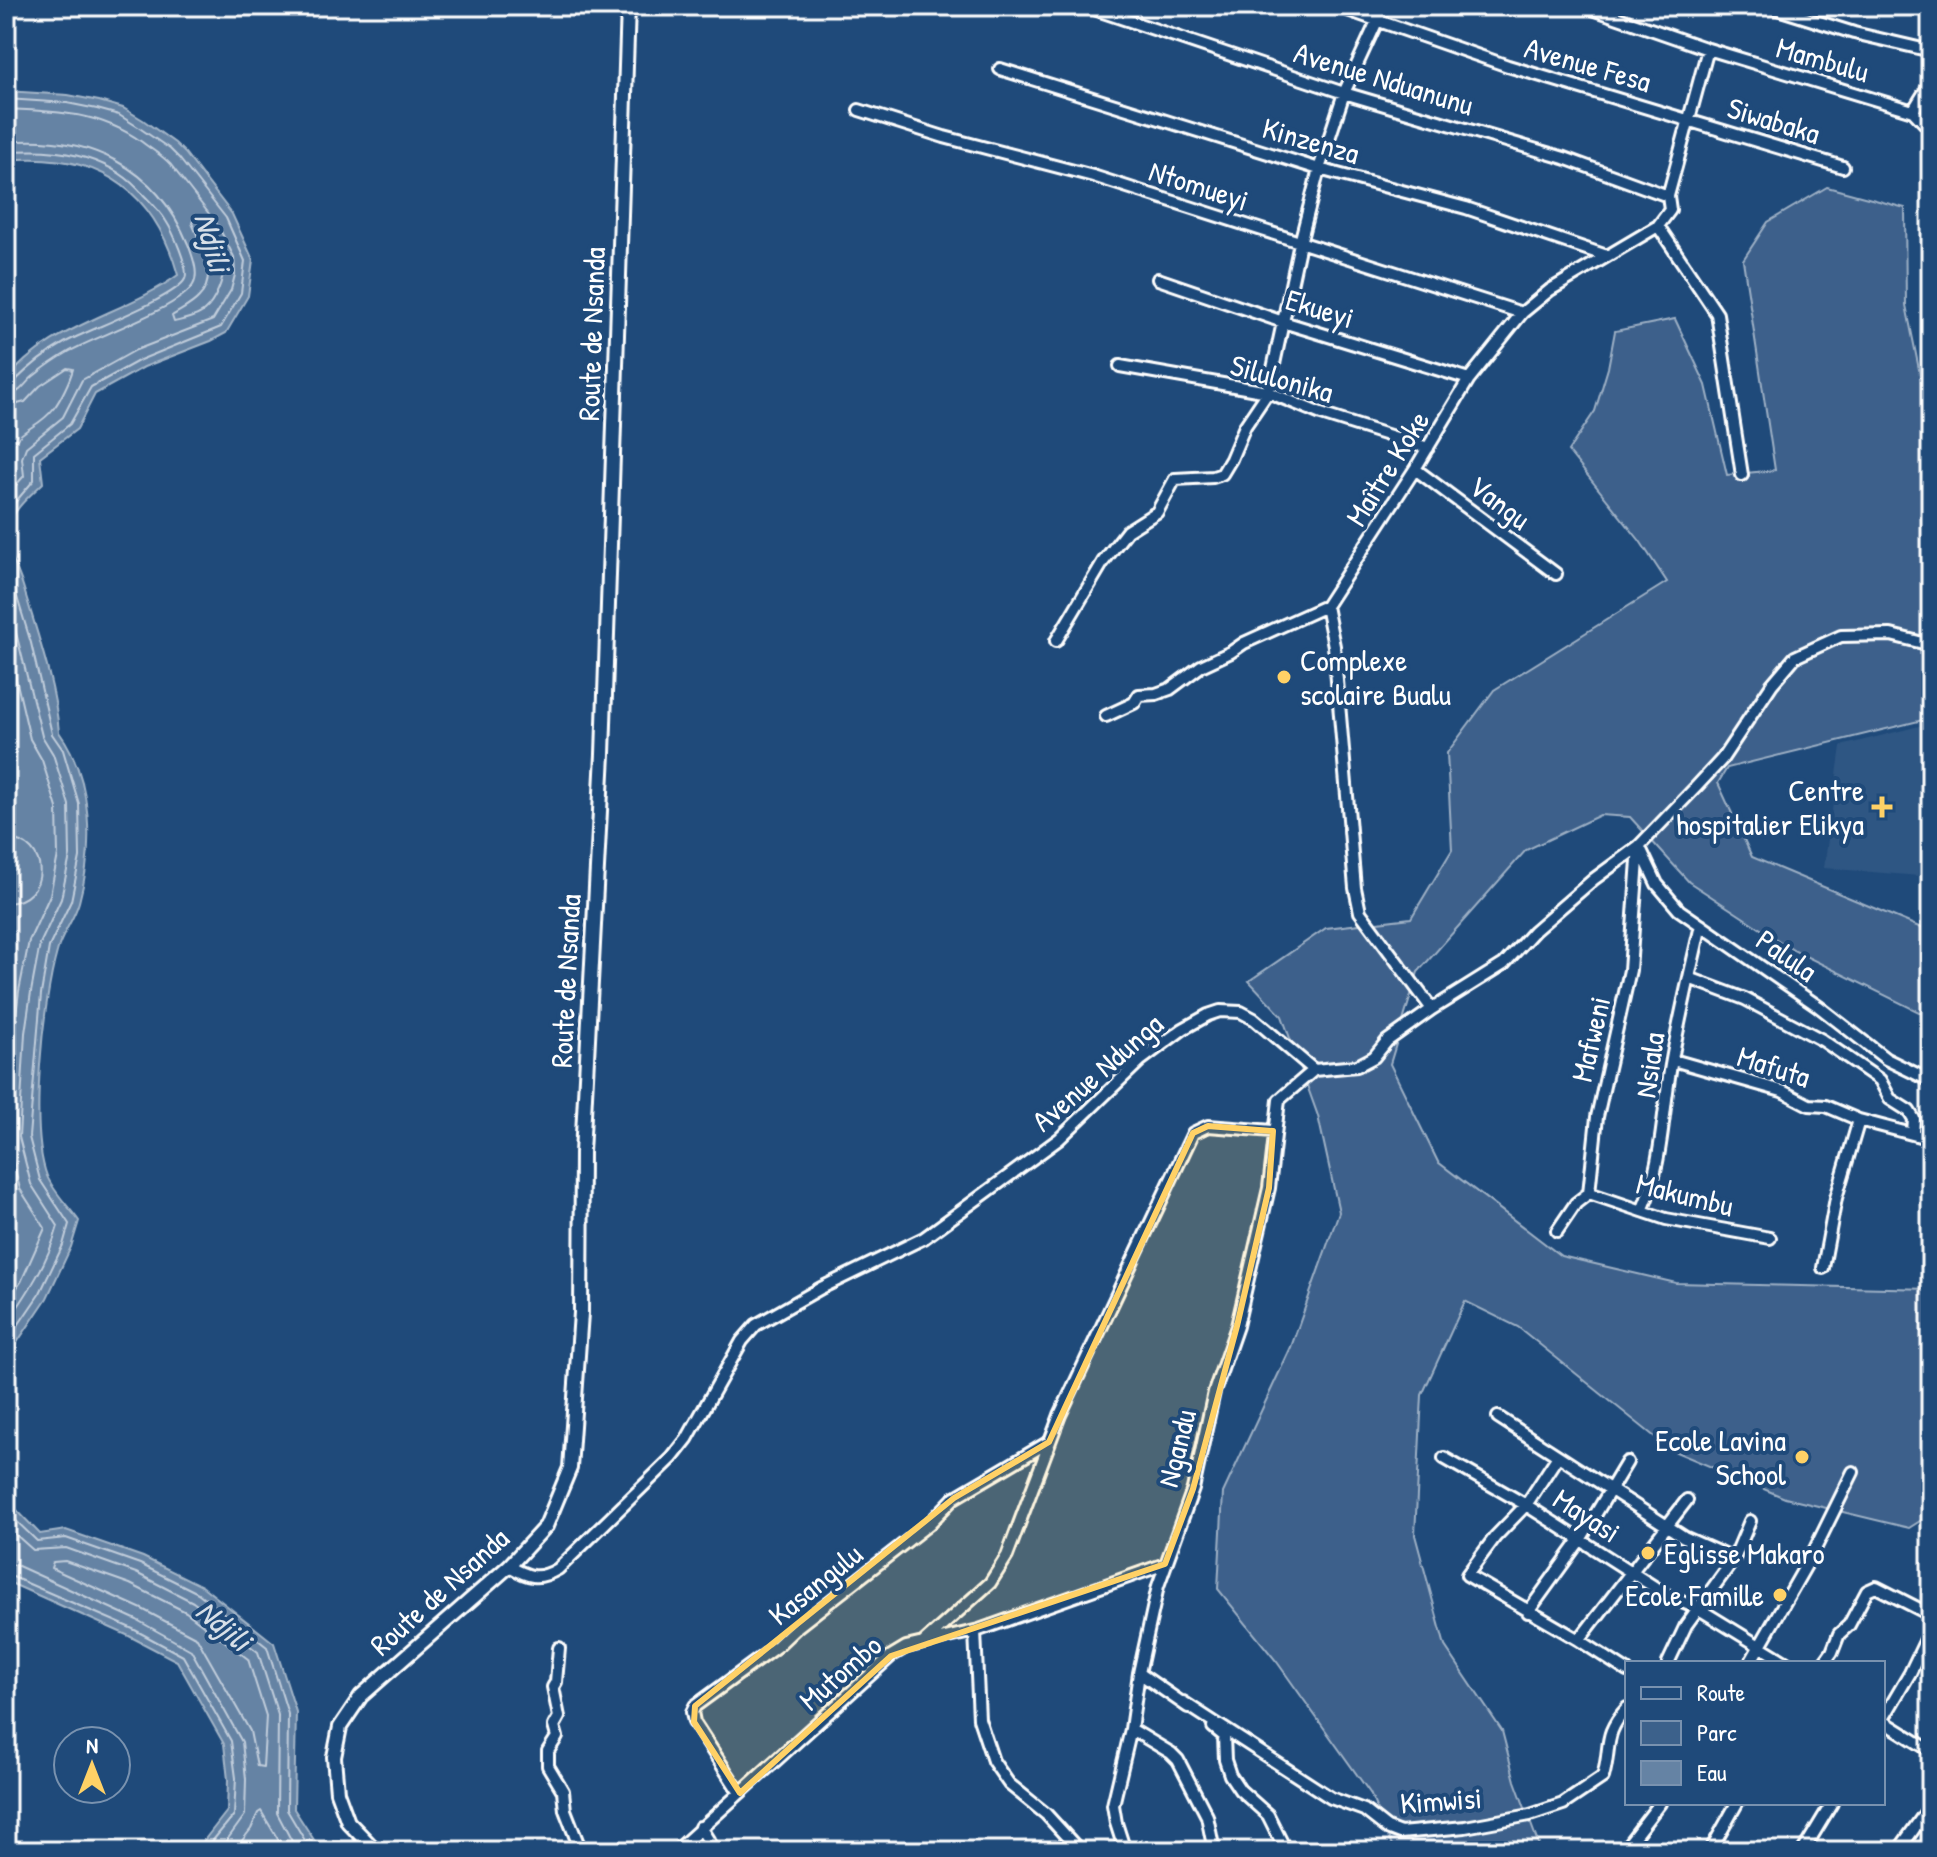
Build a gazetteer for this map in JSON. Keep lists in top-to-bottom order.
{
  "streets": {
    "street": [
      "Mambulu",
      "Avenue Fesa",
      "Avenue Nduanunu",
      "Siwabaka",
      "Kinzenza",
      "Ntomueyi",
      "Ekueyi",
      "Route de Nsanda",
      "Silulonika",
      "Maître Koke",
      "Vangu",
      "Palula",
      "Mafweni",
      "Nsiala",
      "Mafuta",
      "Avenue Ndunga",
      "Makumbu",
      "Ngandu",
      "Mayasi",
      "Kasangulu",
      "Mutombo",
      "Kimwisi"
    ]
  },
  "crossings": [
    ["Avenue Fesa", "Siwabaka"],
    ["Kinzenza", "Maître Koke"],
    ["Ntomueyi", "Maître Koke"],
    ["Ekueyi", "Maître Koke"],
    ["Route de Nsanda", "Avenue Ndunga"],
    ["Silulonika", "Maître Koke"],
    ["Maître Koke", "Vangu"],
    ["Palula", "Mafweni"],
    ["Palula", "Nsiala"],
    ["Mafweni", "Makumbu"],
    ["Nsiala", "Mafuta"],
    ["Nsiala", "Makumbu"],
    ["Avenue Ndunga", "Ngandu"],
    ["Ngandu", "Mutombo"],
    ["Kasangulu", "Mutombo"]
  ],
  "water": ["Ndjili"],
  "places": {
    "other": [
      "Complexe scolaire Bualu",
      "Ecole Lavina School",
      "Eglisse Makaro",
      "Ecole Famille"
    ],
    "health": ["Centre hospitalier Elikya"]
  },
  "legend": ["Route", "Parc", "Eau"],
  "north": "top"
}
